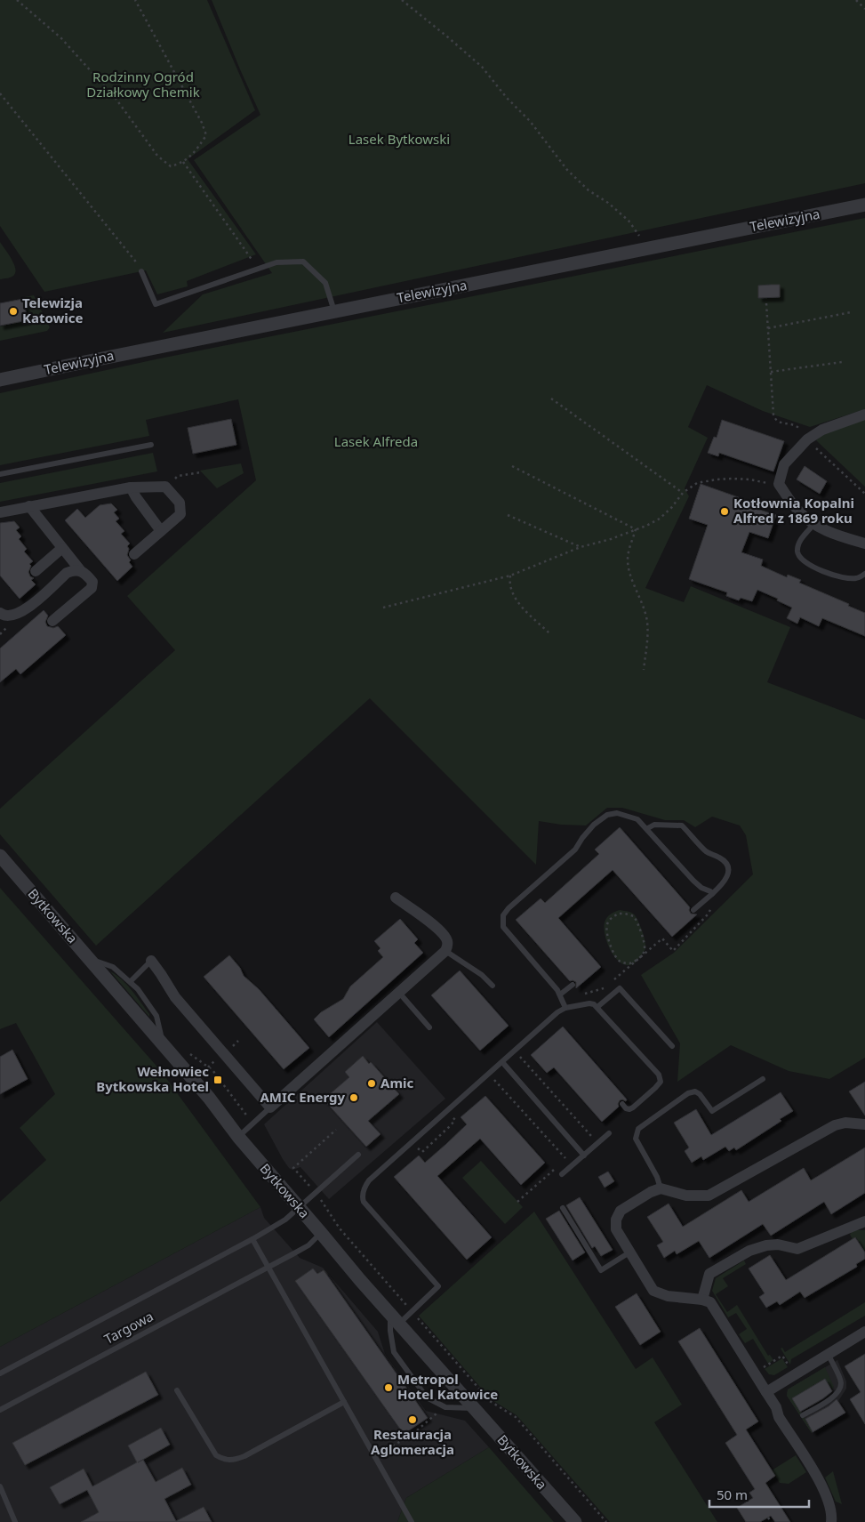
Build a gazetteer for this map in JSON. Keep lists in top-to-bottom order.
{
  "streets": {
    "street": ["Telewizyjna", "Bytkowska"],
    "lane": ["Targowa"]
  },
  "crossings": [
    ["Bytkowska", "Targowa"]
  ],
  "parks": ["Rodzinny Ogród Działkowy Chemik", "Lasek Bytkowski", "Lasek Alfreda"],
  "places": {
    "other": [
      "Telewizja Katowice",
      "Kotłownia Kopalni Alfred z 1869 roku",
      "Amic",
      "AMIC Energy",
      "Metropol Hotel Katowice",
      "Restauracja Aglomeracja"
    ],
    "transit": ["Wełnowiec Bytkowska Hotel"]
  },
  "scale_bar": "50 m"
}
